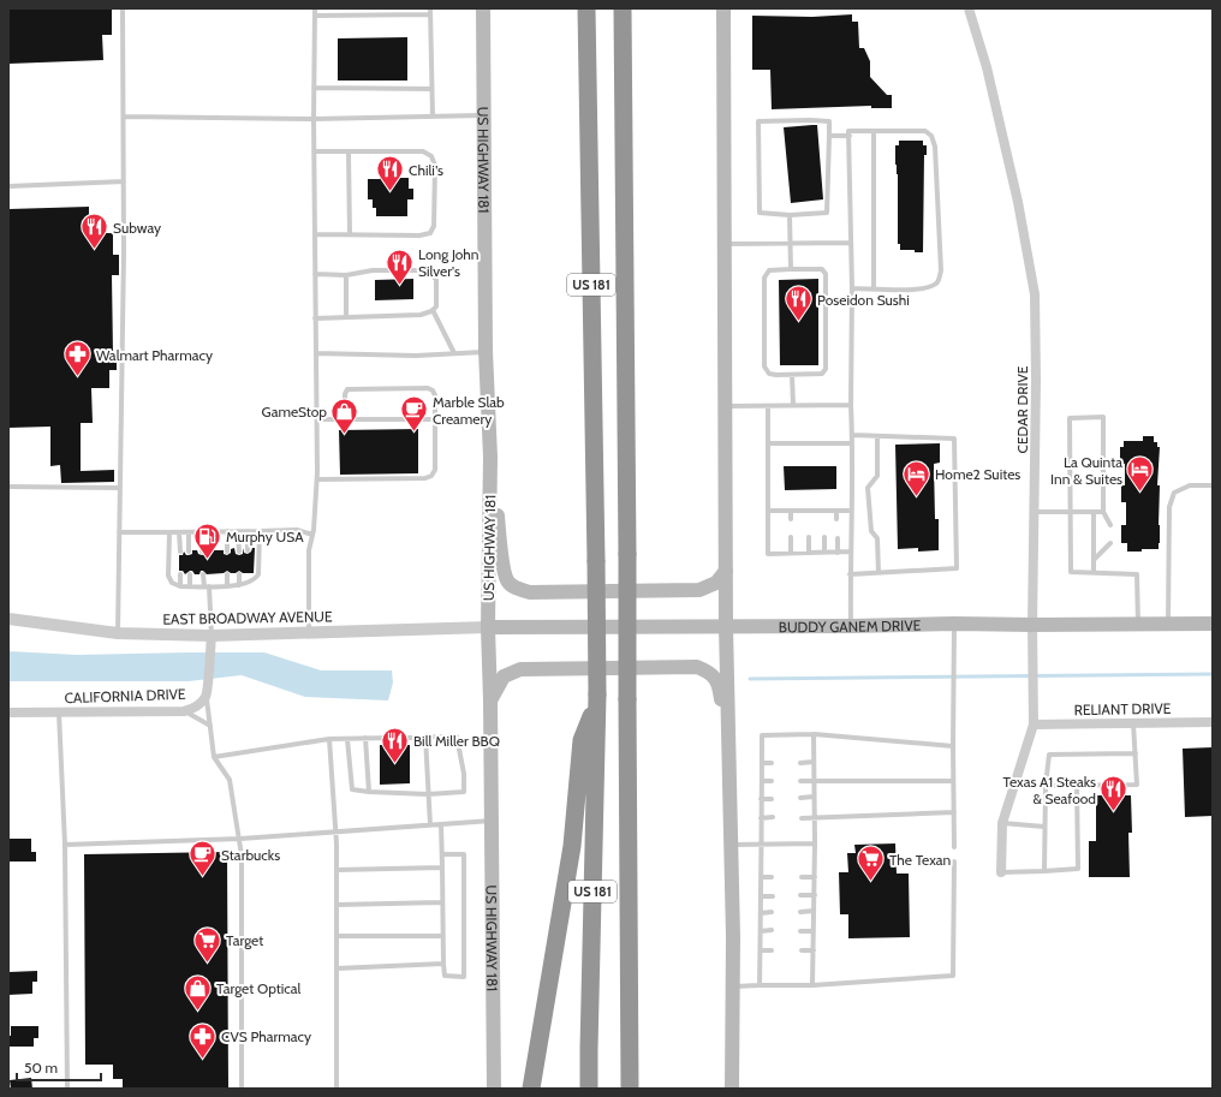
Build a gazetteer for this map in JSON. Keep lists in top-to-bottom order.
{
  "streets": {
    "highway": ["US 181"],
    "main road": ["US HIGHWAY 181", "BUDDY GANEM DRIVE"],
    "street": [
      "CEDAR DRIVE",
      "EAST BROADWAY AVENUE",
      "CALIFORNIA DRIVE",
      "RELIANT DRIVE"
    ]
  },
  "crossings": [
    ["US HIGHWAY 181", "EAST BROADWAY AVENUE"],
    ["US HIGHWAY 181", "BUDDY GANEM DRIVE"],
    ["CEDAR DRIVE", "BUDDY GANEM DRIVE"],
    ["CEDAR DRIVE", "RELIANT DRIVE"],
    ["EAST BROADWAY AVENUE", "BUDDY GANEM DRIVE"],
    ["EAST BROADWAY AVENUE", "CALIFORNIA DRIVE"]
  ],
  "places": {
    "restaurant": [
      "Chili's",
      "Subway",
      "Long John Silver's",
      "Poseidon Sushi",
      "Bill Miller BBQ",
      "Texas A1 Steaks & Seafood"
    ],
    "pharmacy": ["Walmart Pharmacy", "CVS Pharmacy"],
    "cafe": ["Marble Slab Creamery", "Starbucks"],
    "shop": ["GameStop", "Target Optical"],
    "hotel": ["La Quinta Inn & Suites", "Home2 Suites"],
    "fuel station": ["Murphy USA"],
    "supermarket": ["The Texan", "Target"]
  },
  "scale_bar": "50 m"
}
